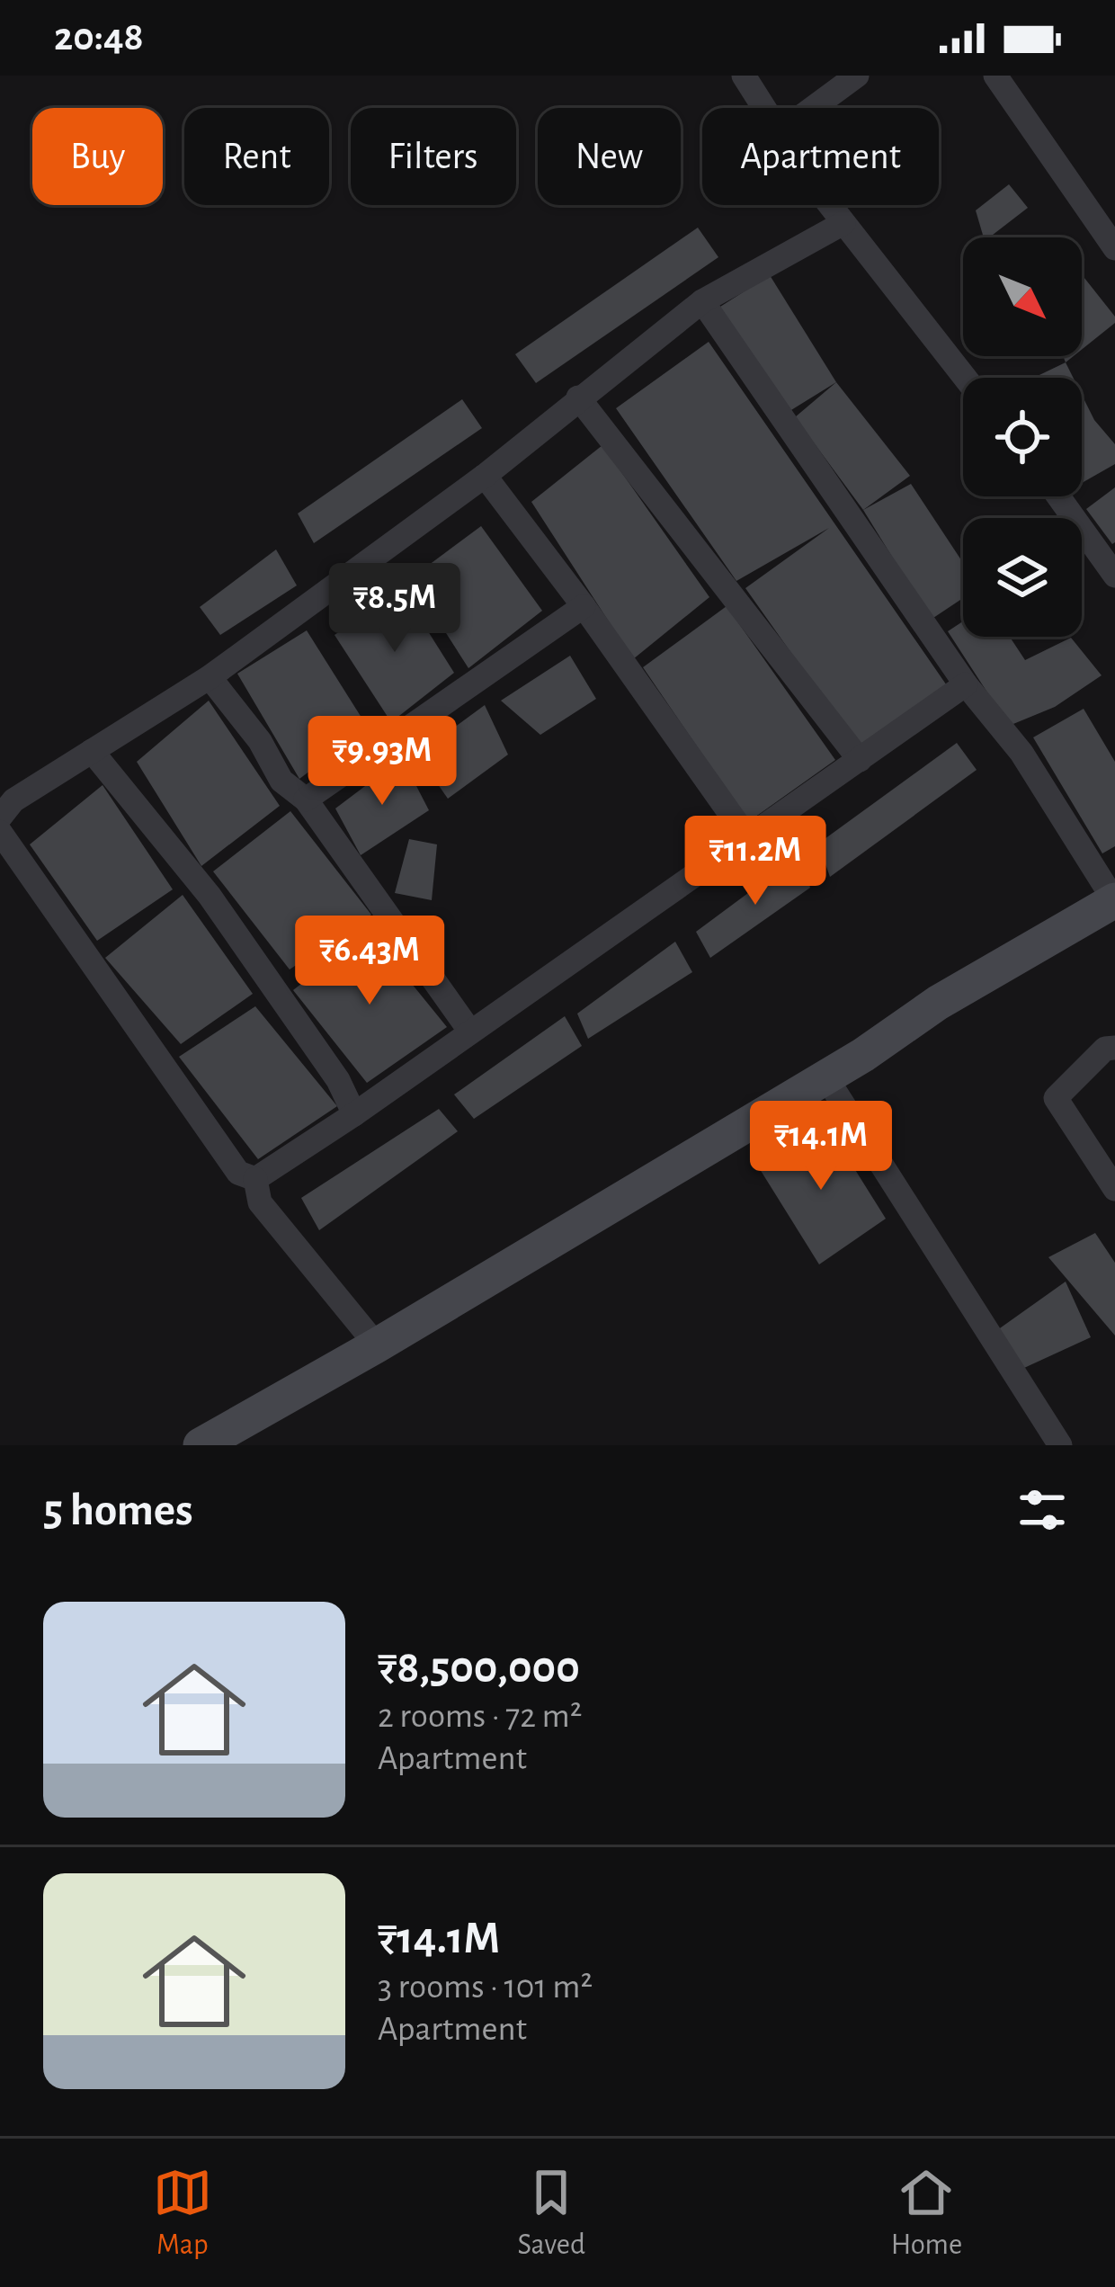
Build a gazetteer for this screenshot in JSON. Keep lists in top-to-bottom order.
{
  "north": "bottom right",
  "page": {
    "status": "20:48",
    "chip": [
      "Buy",
      "Rent",
      "Filters",
      "New",
      "Apartment"
    ],
    "price": [
      "₹8.5M",
      "₹9.93M",
      "₹11.2M",
      "₹6.43M",
      "₹14.1M"
    ],
    "heading": "5 homes",
    "list": [
      {
        "name": "₹8,500,000",
        "note": "2 rooms · 72 m² · Apartment"
      },
      {
        "name": "₹14.1M",
        "note": "3 rooms · 101 m² · Apartment"
      }
    ],
    "tabs": ["Map", "Saved", "Home"]
  }
}
